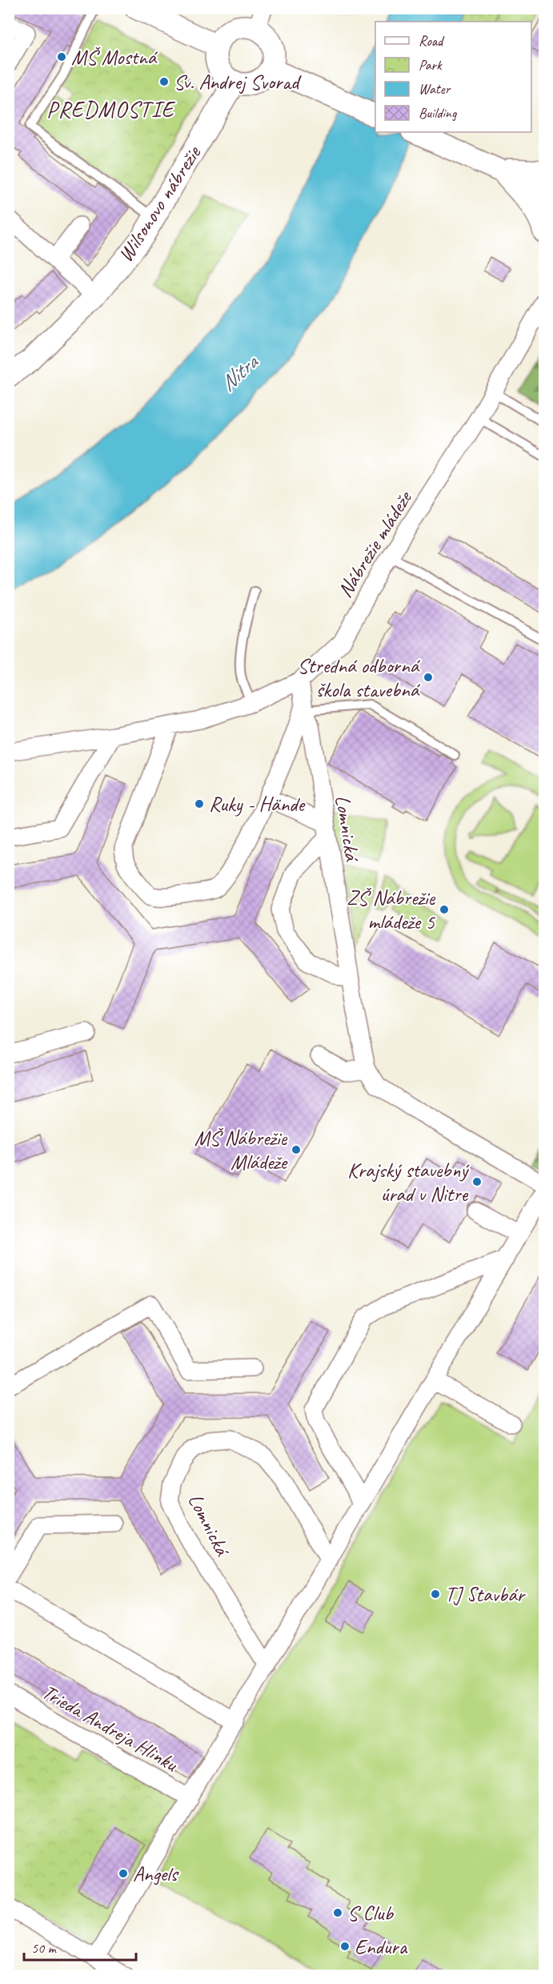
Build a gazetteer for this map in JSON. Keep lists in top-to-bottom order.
{
  "streets": {
    "street": [
      "Wilsonovo nábrežie",
      "Nábrežie mládeže",
      "Lomnická",
      "Trieda Andreja Hlinku"
    ]
  },
  "crossings": [
    ["Nábrežie mládeže", "Lomnická"]
  ],
  "districts": ["PREDMOSTIE"],
  "water": ["Nitra"],
  "places": [
    "MŠ Mostná",
    "Sv. Andrej Svorad",
    "Stredná odborná škola stavebná",
    "Ruky - Hände",
    "ZŠ Nábrežie mládeže 5",
    "MŠ Nábrežie Mládeže",
    "Krajský stavebný úrad v Nitre",
    "TJ Stavbár",
    "Angels",
    "S Club",
    "Endura"
  ],
  "legend": [
    "Road",
    "Park",
    "Water",
    "Building"
  ],
  "scale_bar": "50 m"
}
